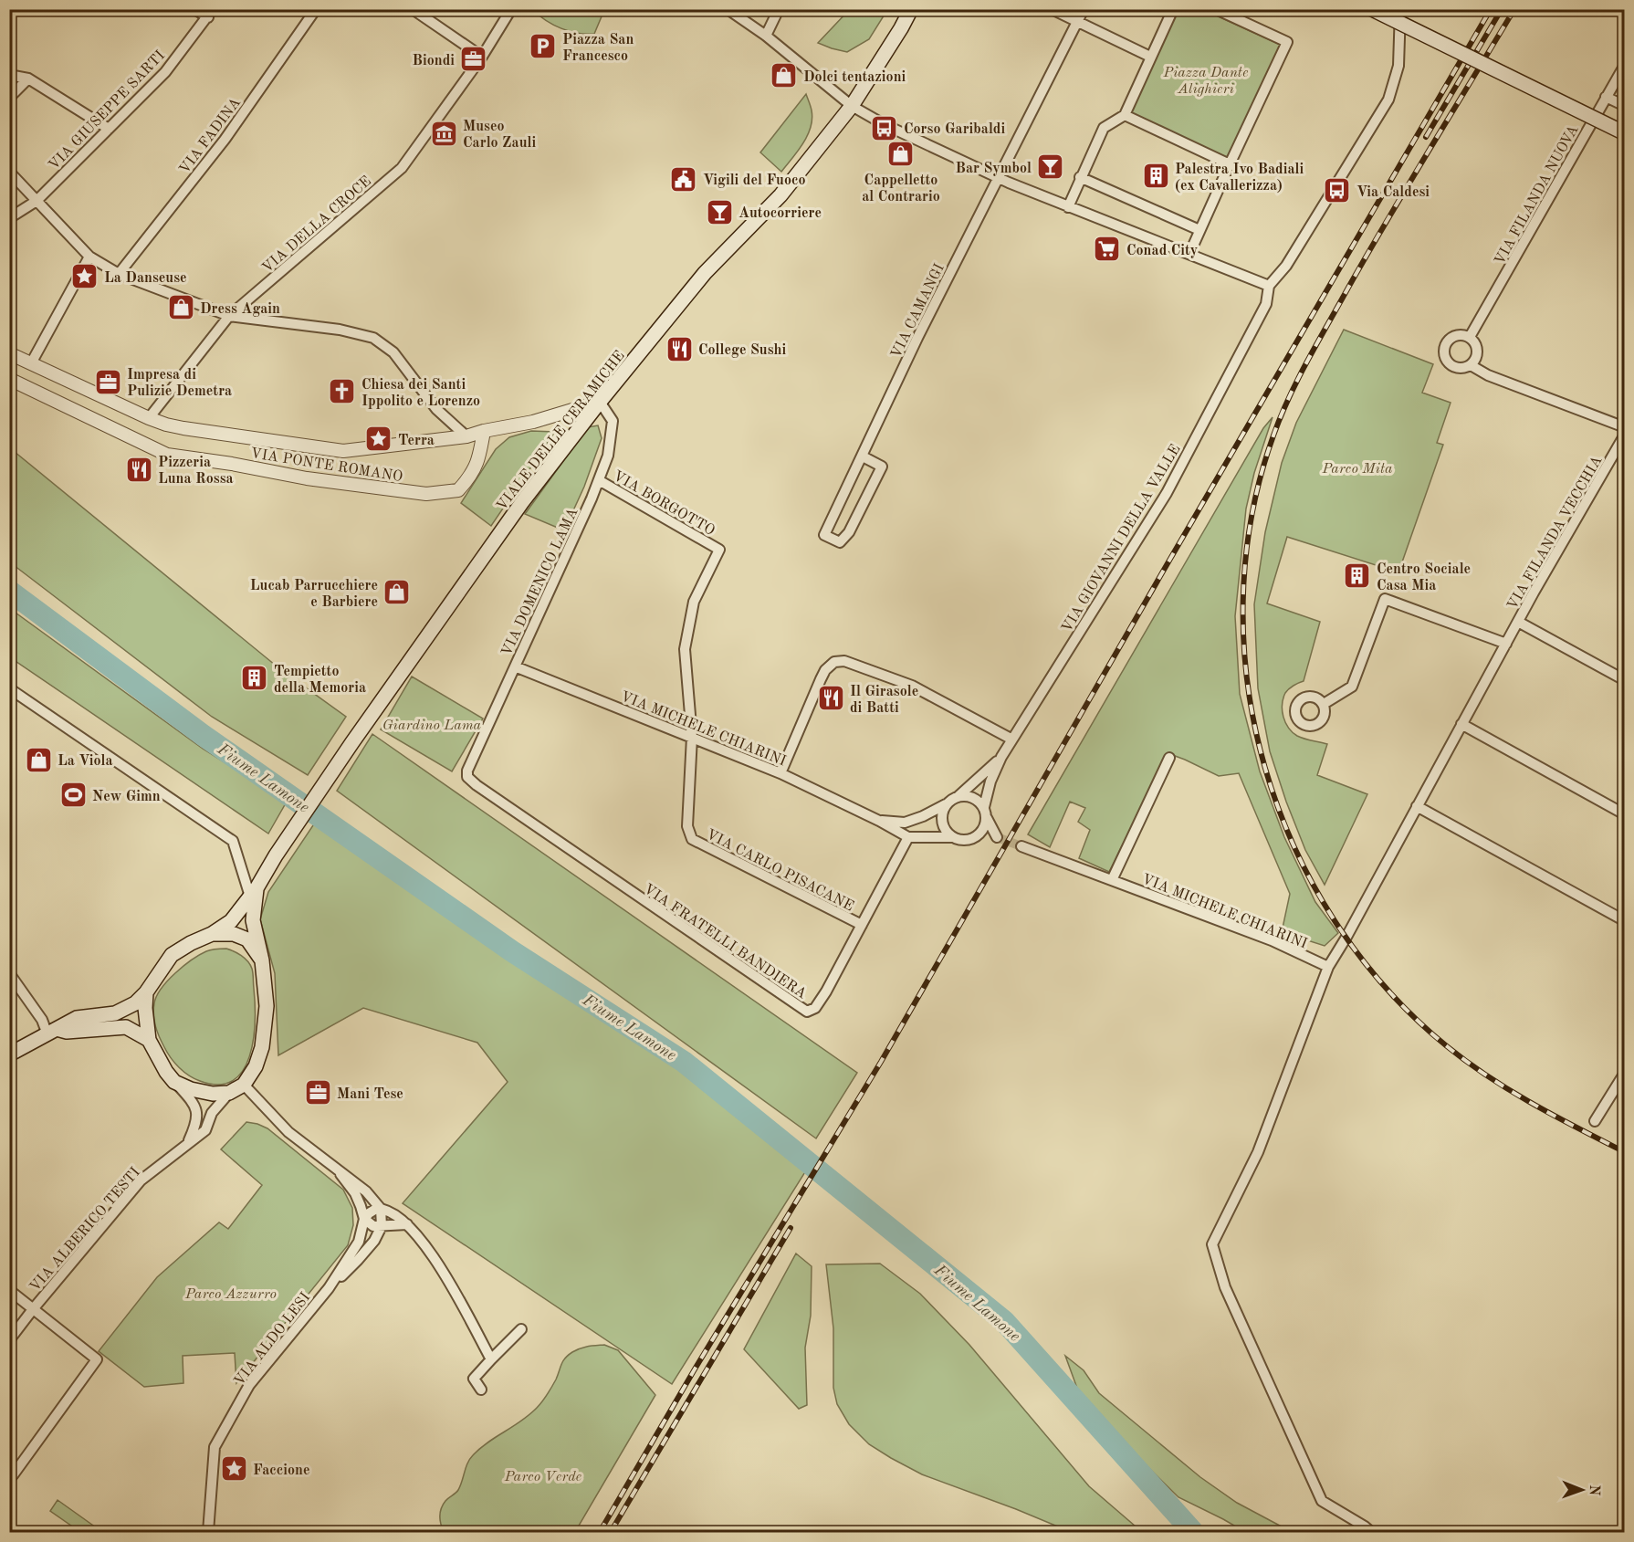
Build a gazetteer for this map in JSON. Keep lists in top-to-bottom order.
{
  "streets": {
    "main road": ["VIALE DELLE CERAMICHE"],
    "street": [
      "VIA GIUSEPPE SARTI",
      "VIA FADINA",
      "VIA FILANDA NUOVA",
      "VIA DELLA CROCE",
      "VIA CAMANGI",
      "VIA PONTE ROMANO",
      "VIA BORGOTTO",
      "VIA FILANDA VECCHIA",
      "VIA GIOVANNI DELLA VALLE",
      "VIA DOMENICO LAMA",
      "VIA MICHELE CHIARINI",
      "VIA CARLO PISACANE",
      "VIA FRATELLI BANDIERA",
      "VIA ALBERICO TESTI",
      "VIA ALDO LESI"
    ]
  },
  "crossings": [
    ["VIALE DELLE CERAMICHE", "VIA DOMENICO LAMA"],
    ["VIALE DELLE CERAMICHE", "VIA ALBERICO TESTI"],
    ["VIA BORGOTTO", "VIA DOMENICO LAMA"],
    ["VIA BORGOTTO", "VIA MICHELE CHIARINI"],
    ["VIA BORGOTTO", "VIA CARLO PISACANE"],
    ["VIA FILANDA VECCHIA", "VIA MICHELE CHIARINI"],
    ["VIA GIOVANNI DELLA VALLE", "VIA MICHELE CHIARINI"],
    ["VIA DOMENICO LAMA", "VIA MICHELE CHIARINI"],
    ["VIA DOMENICO LAMA", "VIA FRATELLI BANDIERA"],
    ["VIA MICHELE CHIARINI", "VIA CARLO PISACANE"],
    ["VIA MICHELE CHIARINI", "VIA FRATELLI BANDIERA"],
    ["VIA CARLO PISACANE", "VIA FRATELLI BANDIERA"]
  ],
  "water": ["Fiume Lamone"],
  "parks": [
    "Piazza Dante Alighieri",
    "Parco Mita",
    "Giardino Lama",
    "Parco Azzurro",
    "Parco Verde"
  ],
  "places": {
    "parking": ["Piazza San Francesco"],
    "office": ["Biondi", "Impresa di Pulizie Demetra", "Mani Tese"],
    "shop": [
      "Dolci tentazioni",
      "Cappelletto al Contrario",
      "Dress Again",
      "Lucab Parrucchiere e Barbiere",
      "La Viola"
    ],
    "bus stop": ["Corso Garibaldi", "Via Caldesi"],
    "museum": ["Museo Carlo Zauli"],
    "bar": ["Bar Symbol", "Autocorriere"],
    "building": ["Palestra Ivo Badiali (ex Cavallerizza)", "Centro Sociale Casa Mia", "Tempietto della Memoria"],
    "public building": ["Vigili del Fuoco"],
    "supermarket": ["Conad City"],
    "place": ["La Danseuse", "Terra", "Faccione"],
    "restaurant": ["College Sushi", "Pizzeria Luna Rossa", "Il Girasole di Batti"],
    "church": ["Chiesa dei Santi Ippolito e Lorenzo"],
    "sports": ["New Gimn"]
  },
  "north": "right"
}
